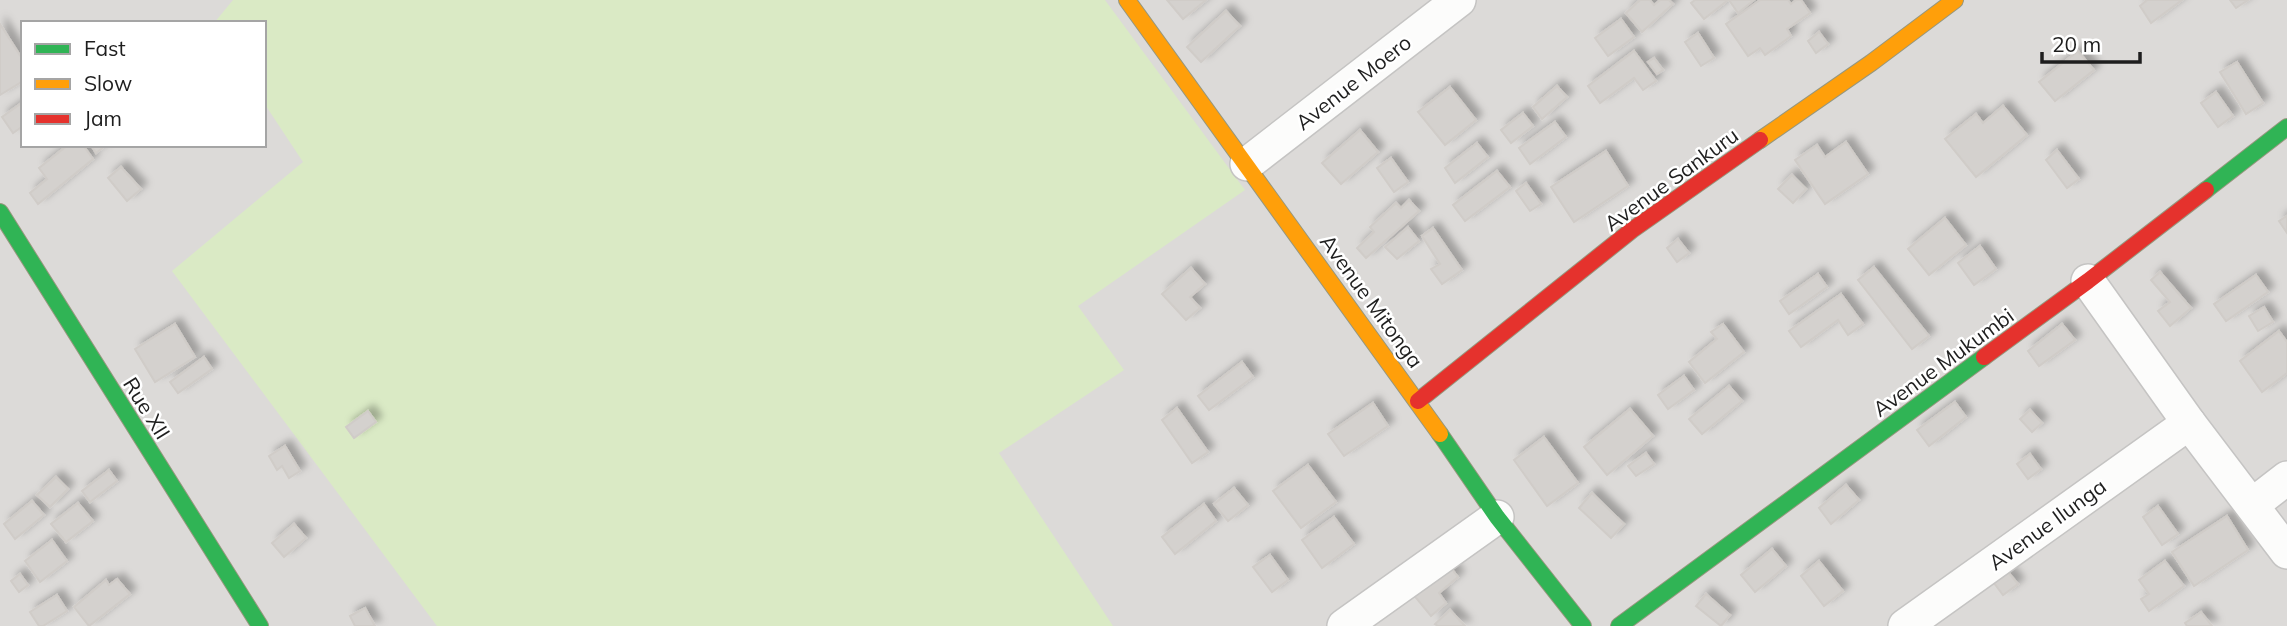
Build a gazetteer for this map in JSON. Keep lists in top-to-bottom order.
{
  "streets": {
    "street": [
      "Avenue Moero",
      "Avenue Sankuru",
      "Avenue Mitonga",
      "Avenue Mukumbi",
      "Rue XII",
      "Avenue Ilunga"
    ]
  },
  "crossings": [
    ["Avenue Moero", "Avenue Mitonga"],
    ["Avenue Sankuru", "Avenue Mitonga"]
  ],
  "legend": ["Fast", "Slow", "Jam"],
  "scale_bar": "20 m"
}
